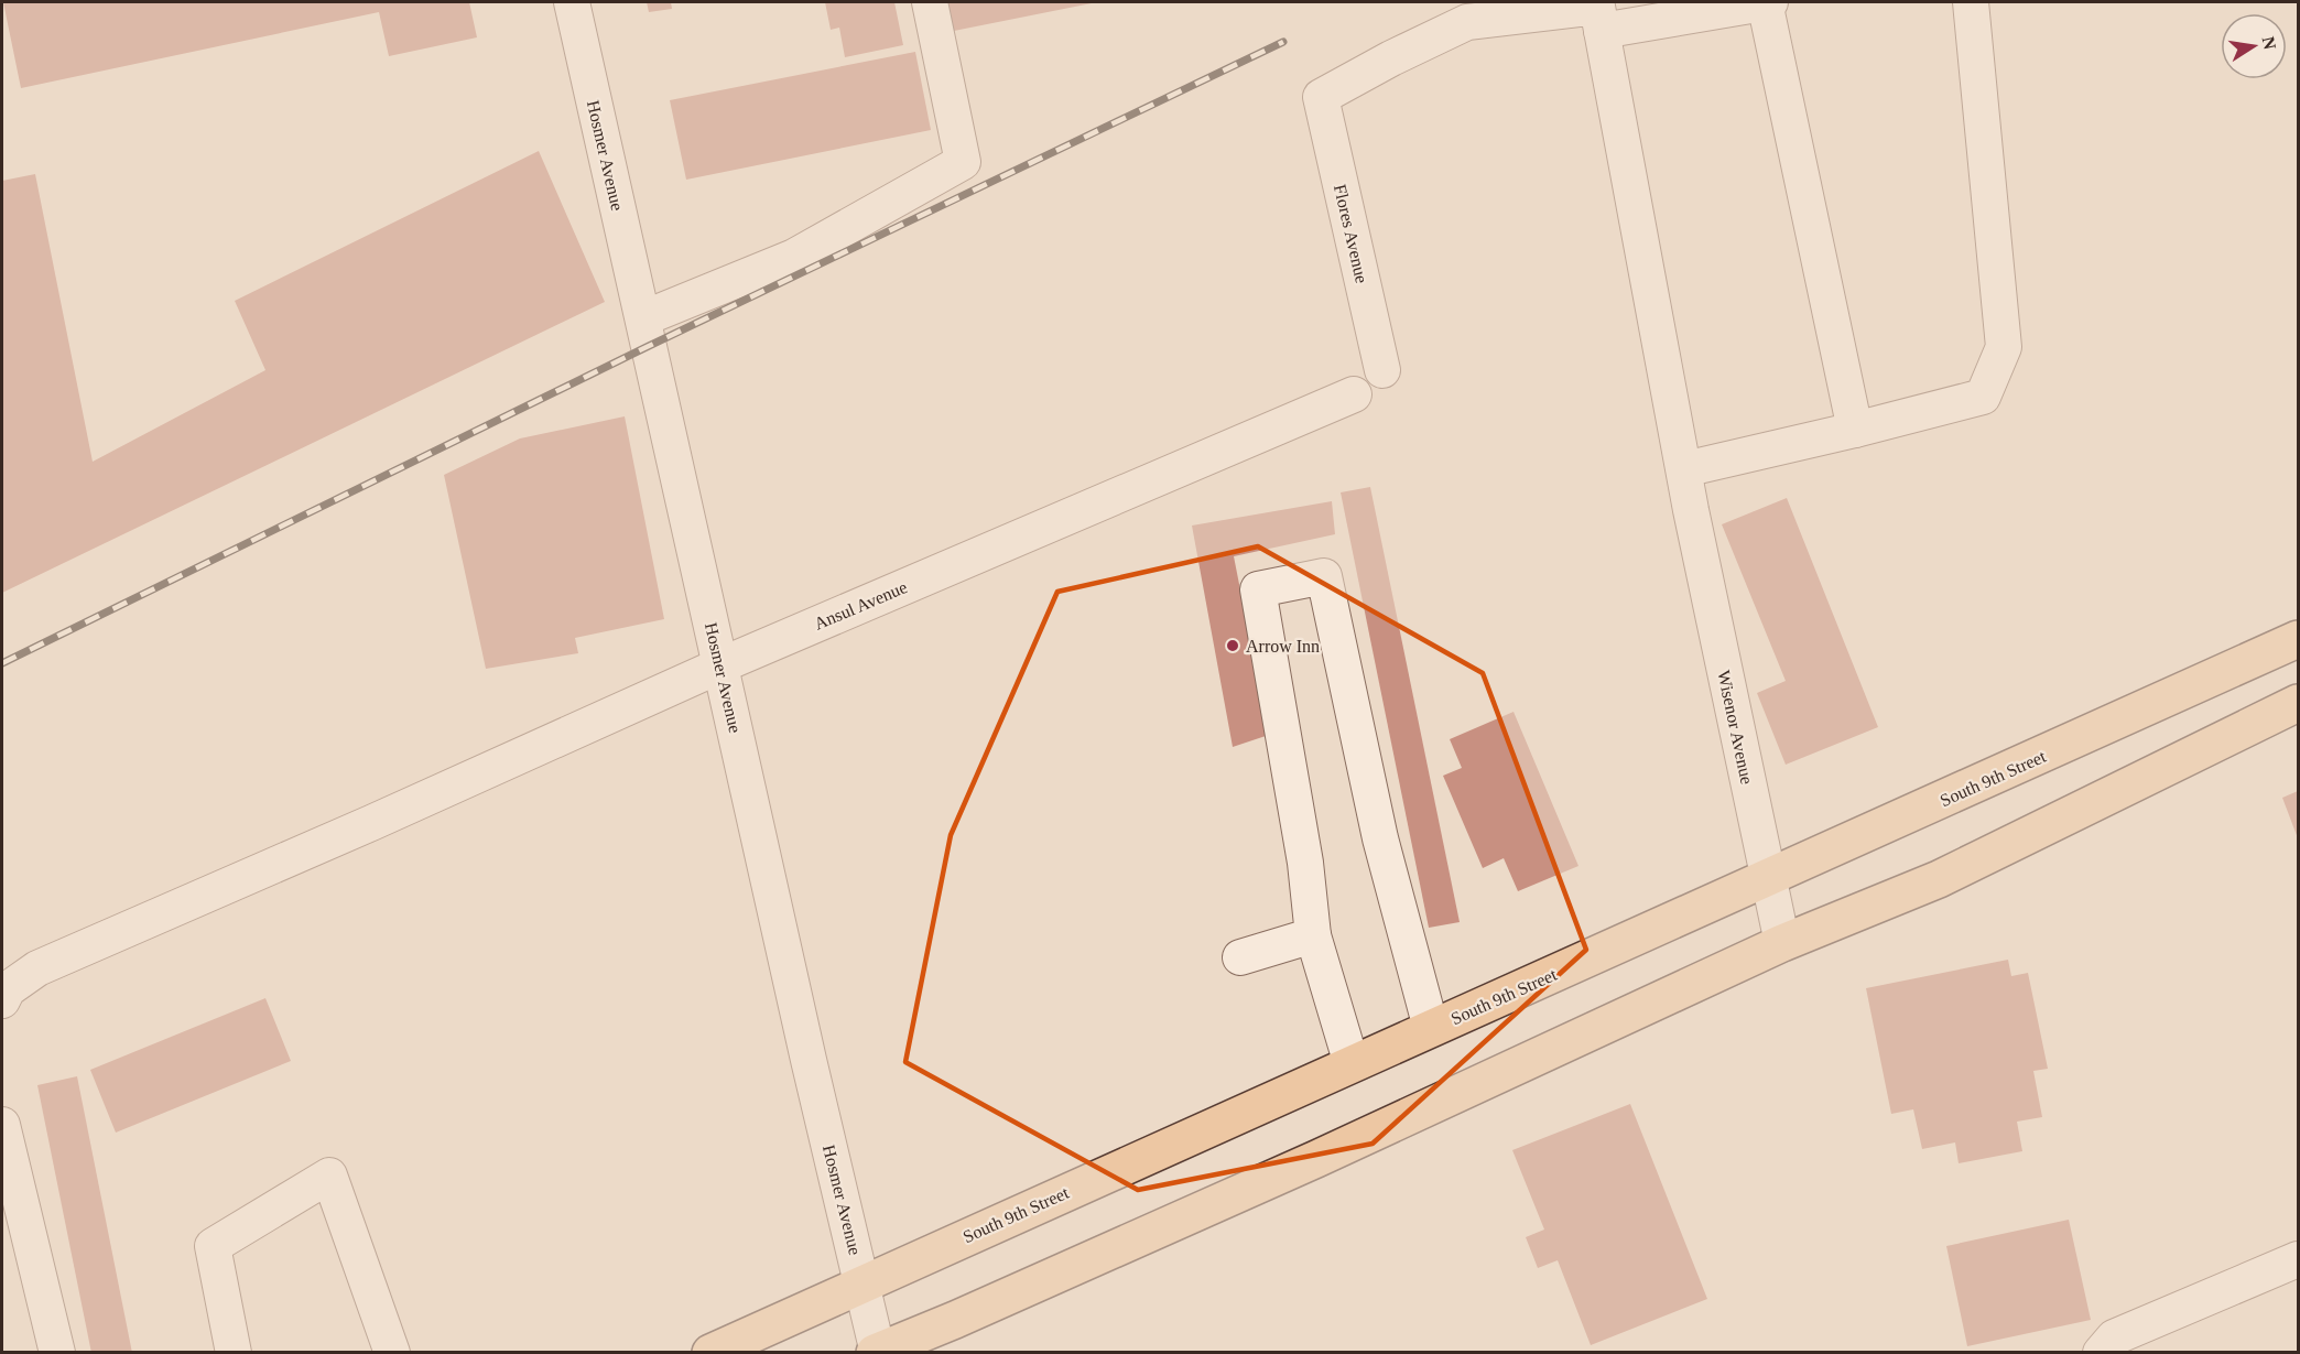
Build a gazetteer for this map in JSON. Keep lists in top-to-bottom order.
{
  "streets": {
    "main road": ["South 9th Street"],
    "street": [
      "Hosmer Avenue",
      "Flores Avenue",
      "Ansul Avenue",
      "Wisenor Avenue"
    ]
  },
  "crossings": [
    ["Hosmer Avenue", "Ansul Avenue"],
    ["Hosmer Avenue", "South 9th Street"],
    ["Flores Avenue", "Wisenor Avenue"],
    ["Wisenor Avenue", "South 9th Street"]
  ],
  "places": ["Arrow Inn"],
  "north": "right"
}
